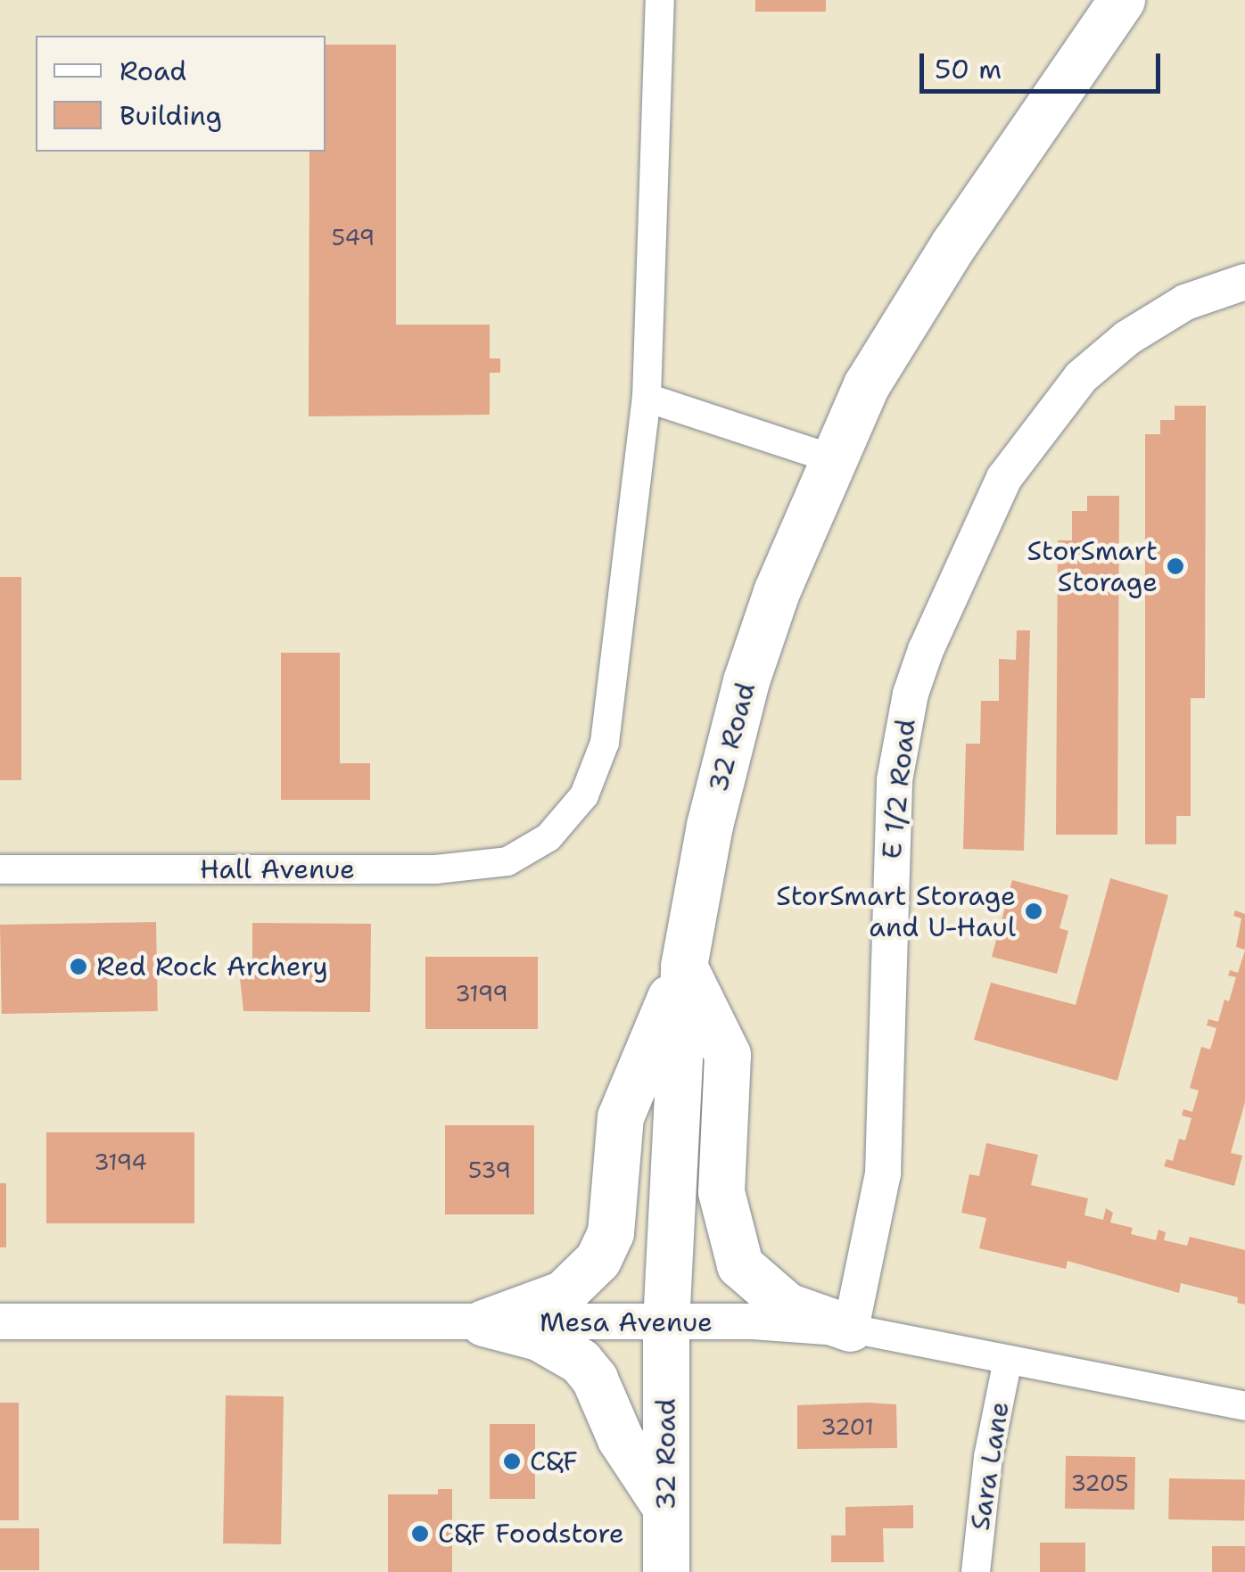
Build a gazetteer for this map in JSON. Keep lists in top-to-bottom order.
{
  "streets": {
    "main road": ["32 Road"],
    "street": [
      "E 1/2 Road",
      "Hall Avenue",
      "Mesa Avenue",
      "Sara Lane"
    ]
  },
  "crossings": [
    ["32 Road", "Mesa Avenue"],
    ["E 1/2 Road", "Mesa Avenue"],
    ["Mesa Avenue", "Sara Lane"]
  ],
  "places": [
    "StorSmart Storage",
    "StorSmart Storage and U-Haul",
    "Red Rock Archery",
    "C&F",
    "C&F Foodstore"
  ],
  "house_numbers": [
    "549",
    "3199",
    "3194",
    "539",
    "3201",
    "3205"
  ],
  "legend": ["Road", "Building"],
  "scale_bar": "50 m"
}
